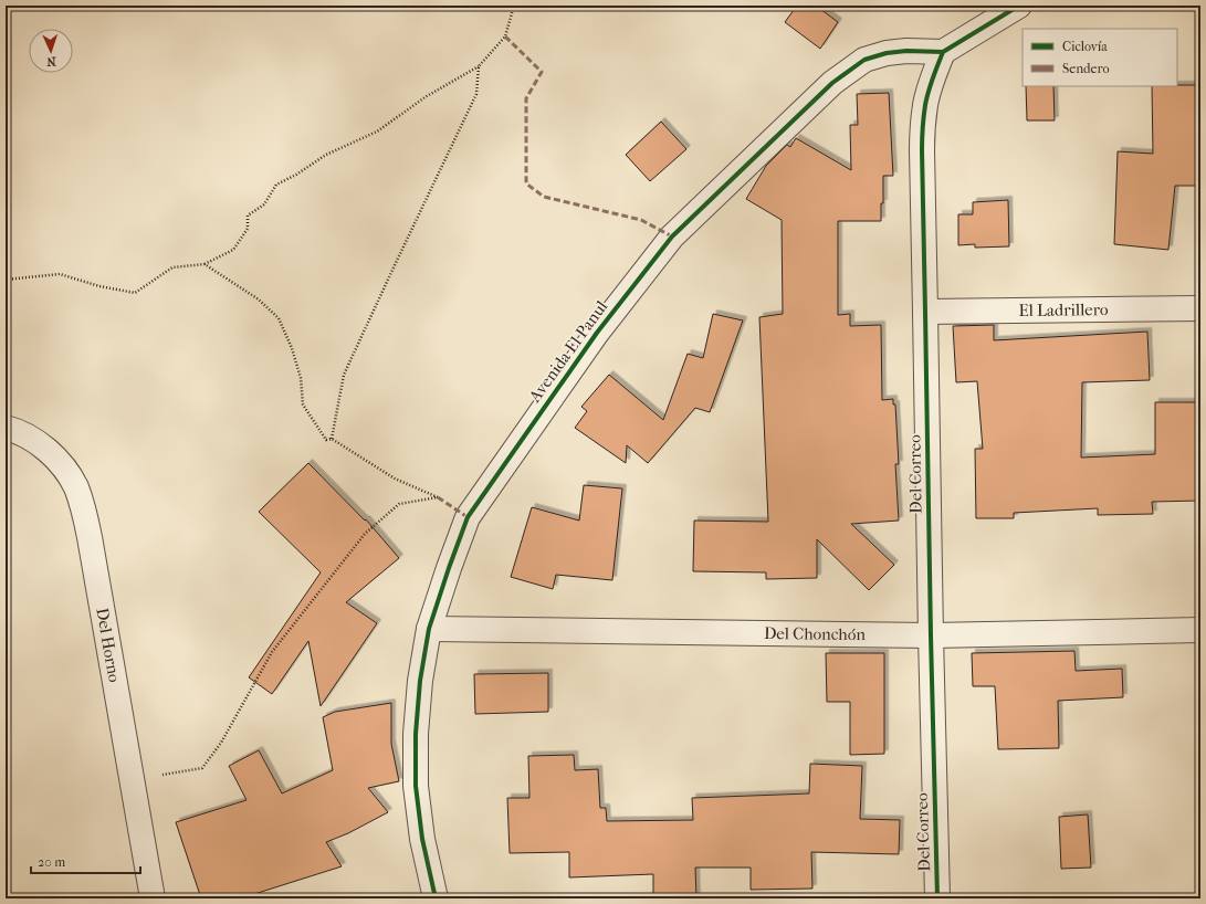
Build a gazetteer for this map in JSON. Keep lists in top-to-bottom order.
{
  "streets": {
    "street": [
      "El Ladrillero",
      "Avenida El Panul",
      "Del Correo",
      "Del Chonchón",
      "Del Horno"
    ]
  },
  "crossings": [
    ["El Ladrillero", "Del Correo"],
    ["Avenida El Panul", "Del Correo"],
    ["Avenida El Panul", "Del Chonchón"],
    ["Del Correo", "Del Chonchón"]
  ],
  "legend": ["Ciclovía", "Sendero"],
  "scale_bar": "20 m",
  "north": "bottom"
}
